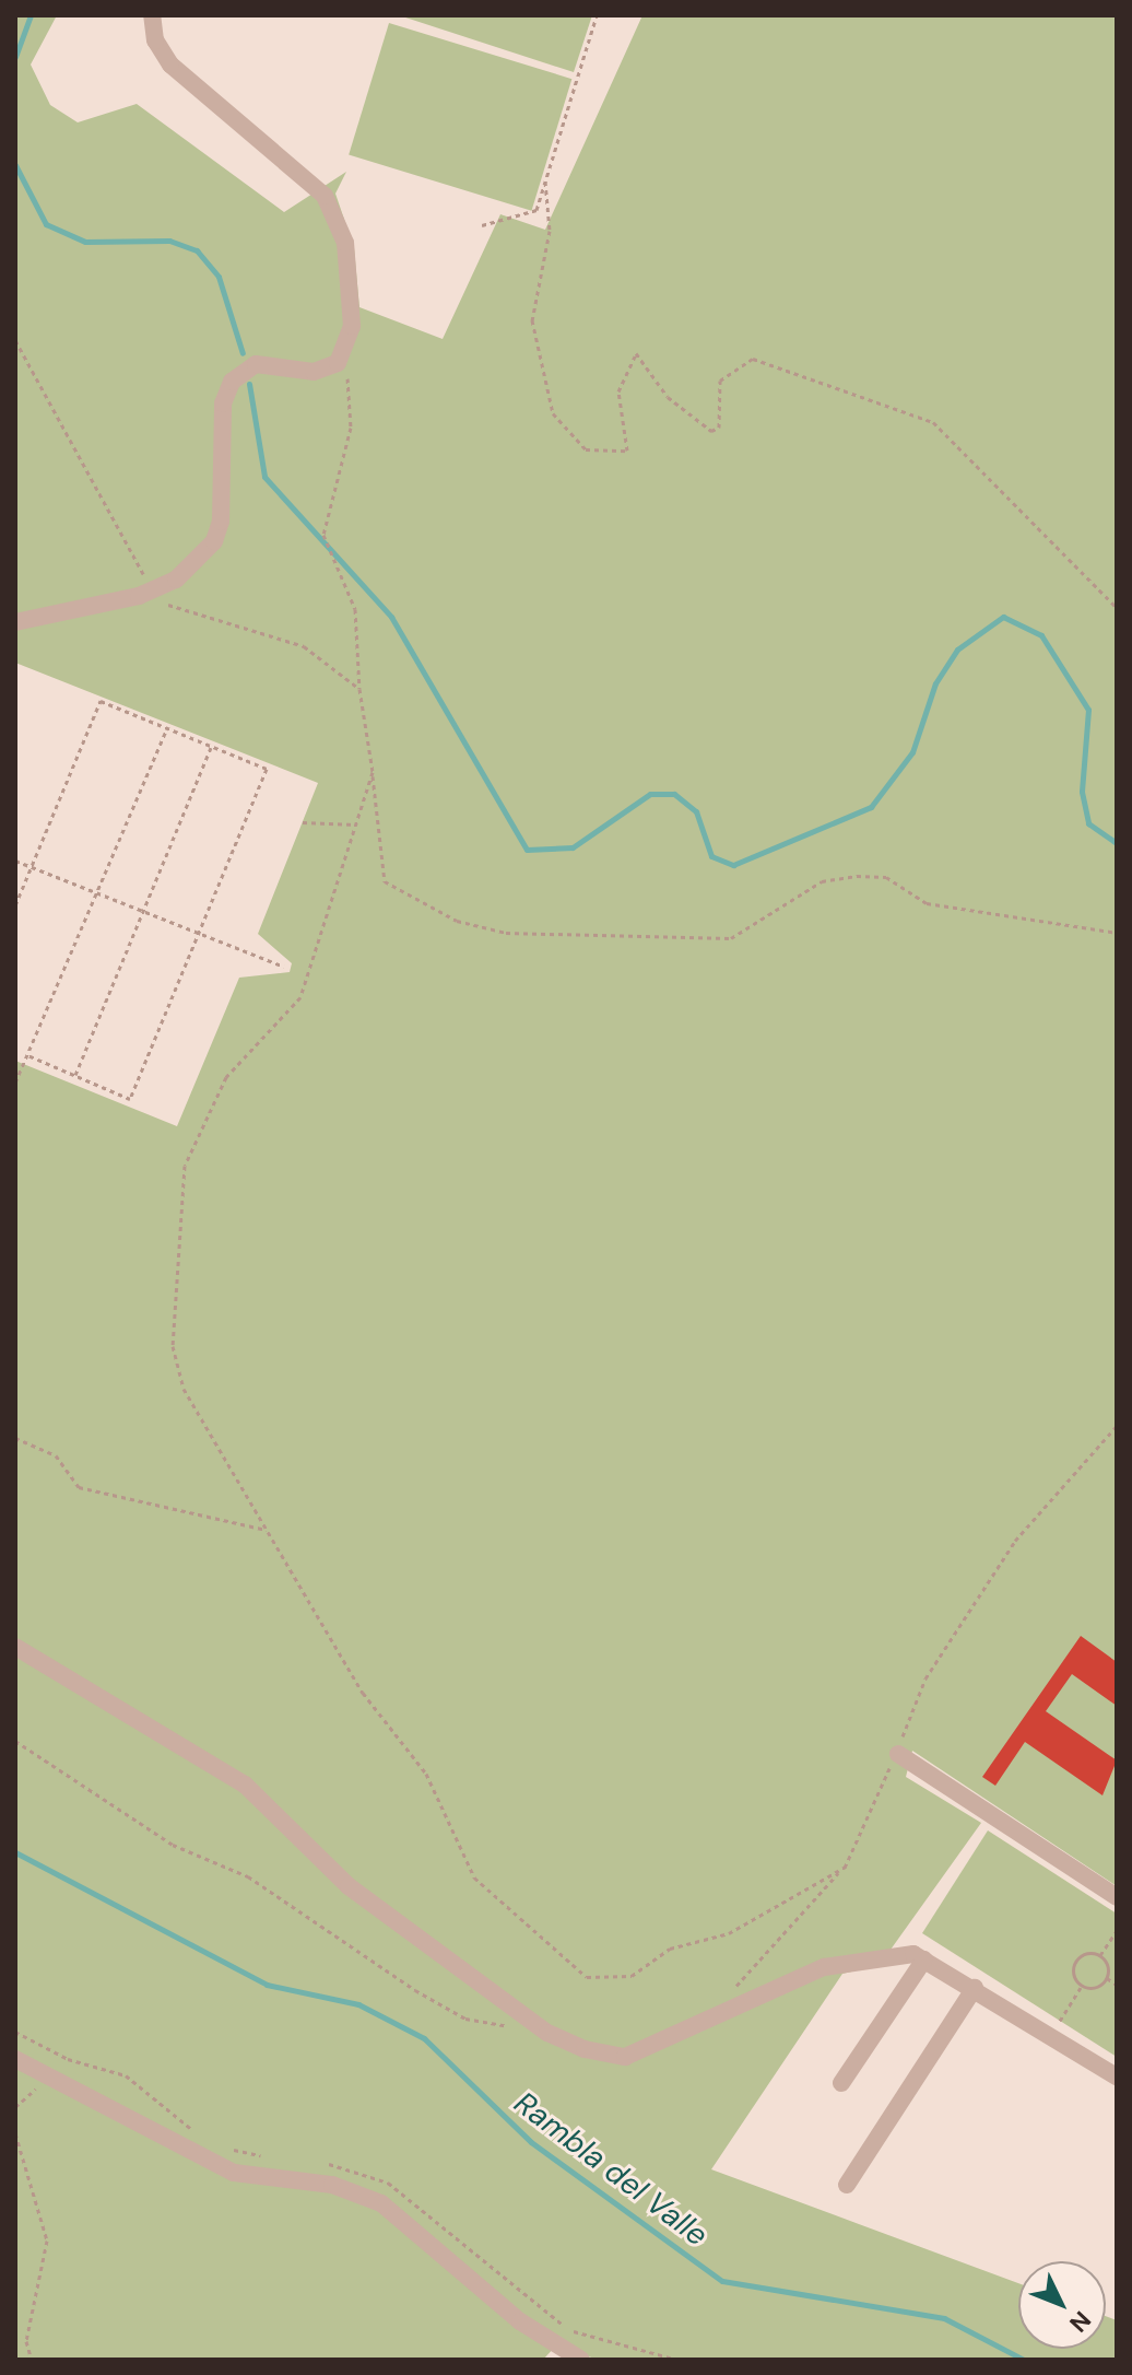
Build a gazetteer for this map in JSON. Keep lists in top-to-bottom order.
{
  "water": ["Rambla del Valle"],
  "north": "bottom right"
}
